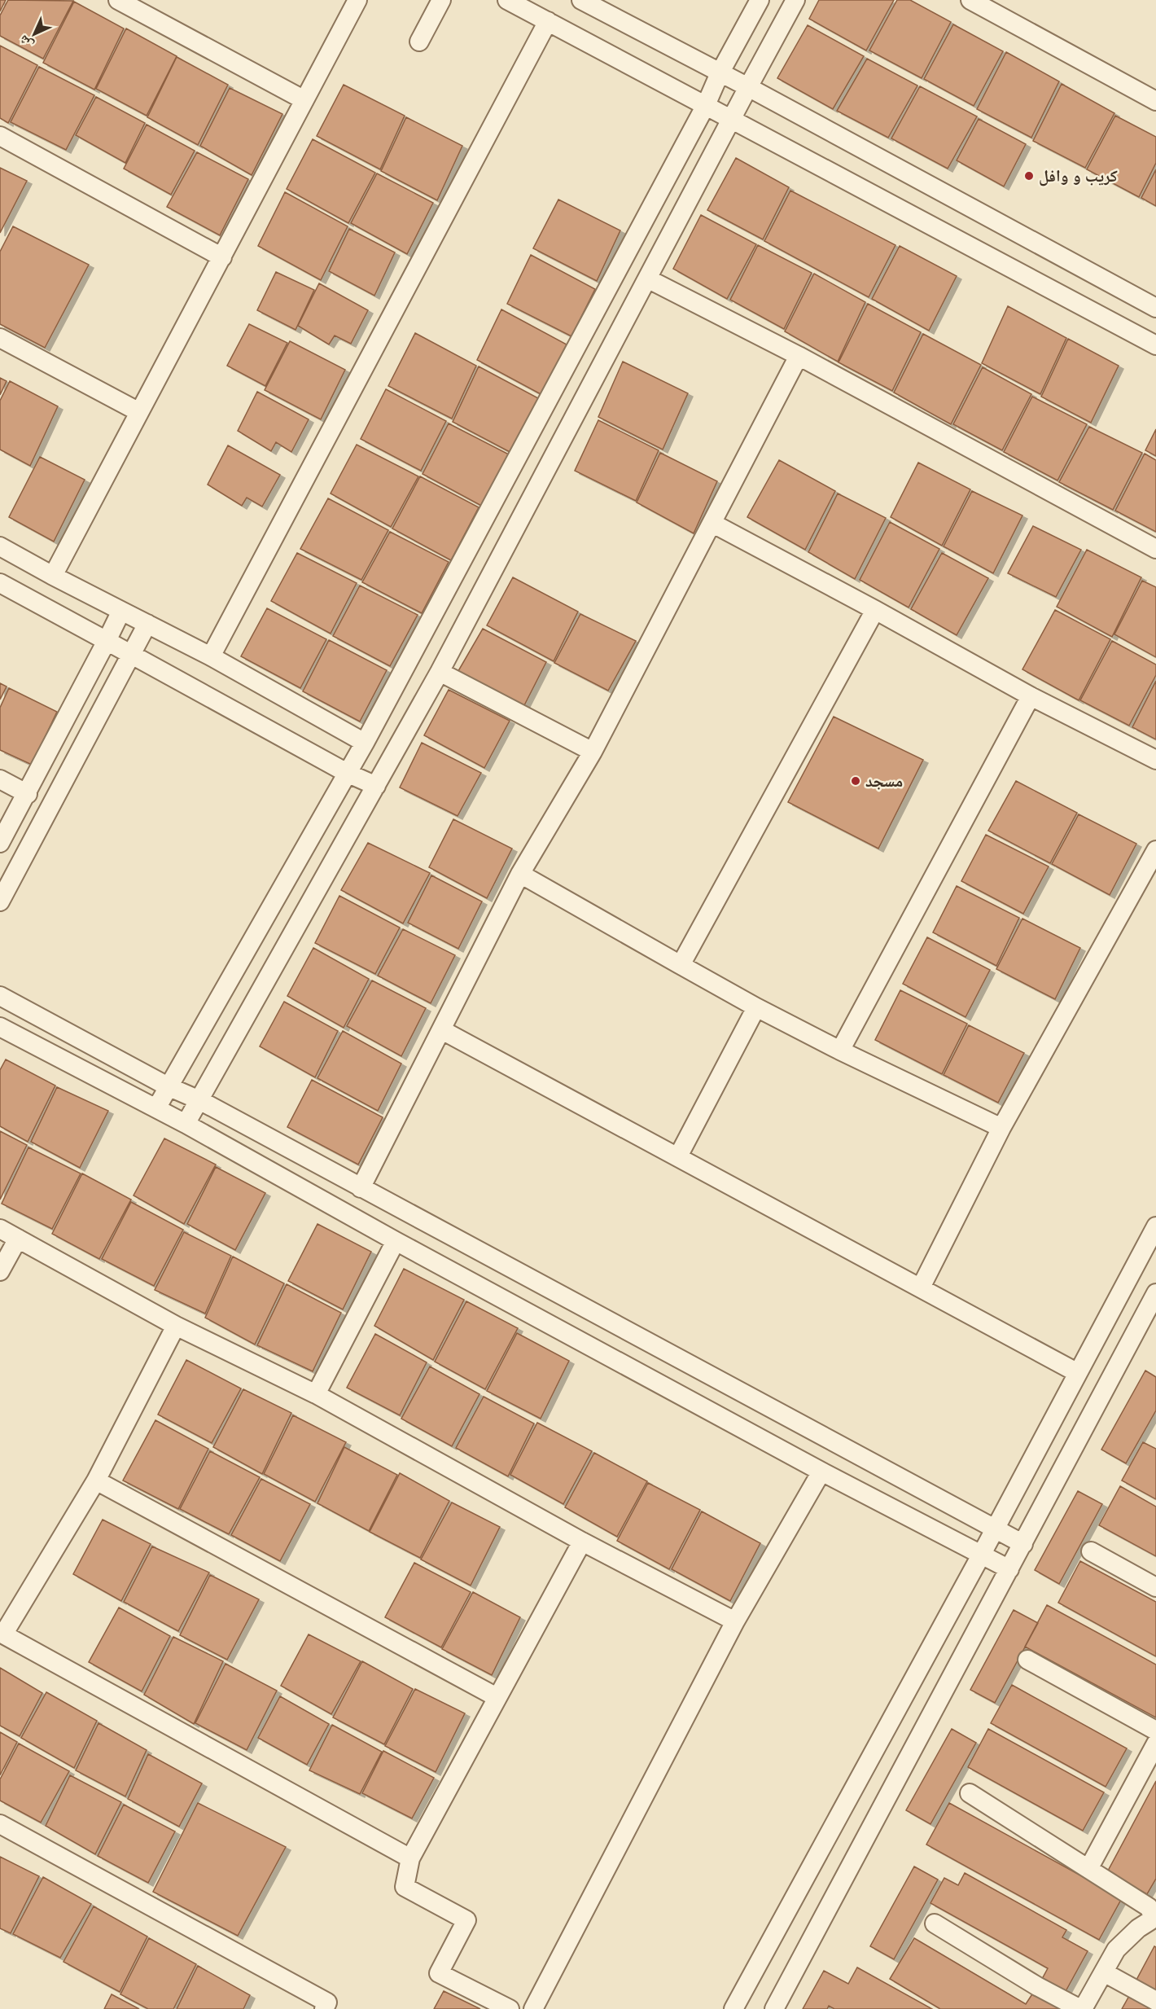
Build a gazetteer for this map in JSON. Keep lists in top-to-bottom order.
{
  "places": ["كريب و وافل", "مسجد"],
  "north": "bottom left"
}
